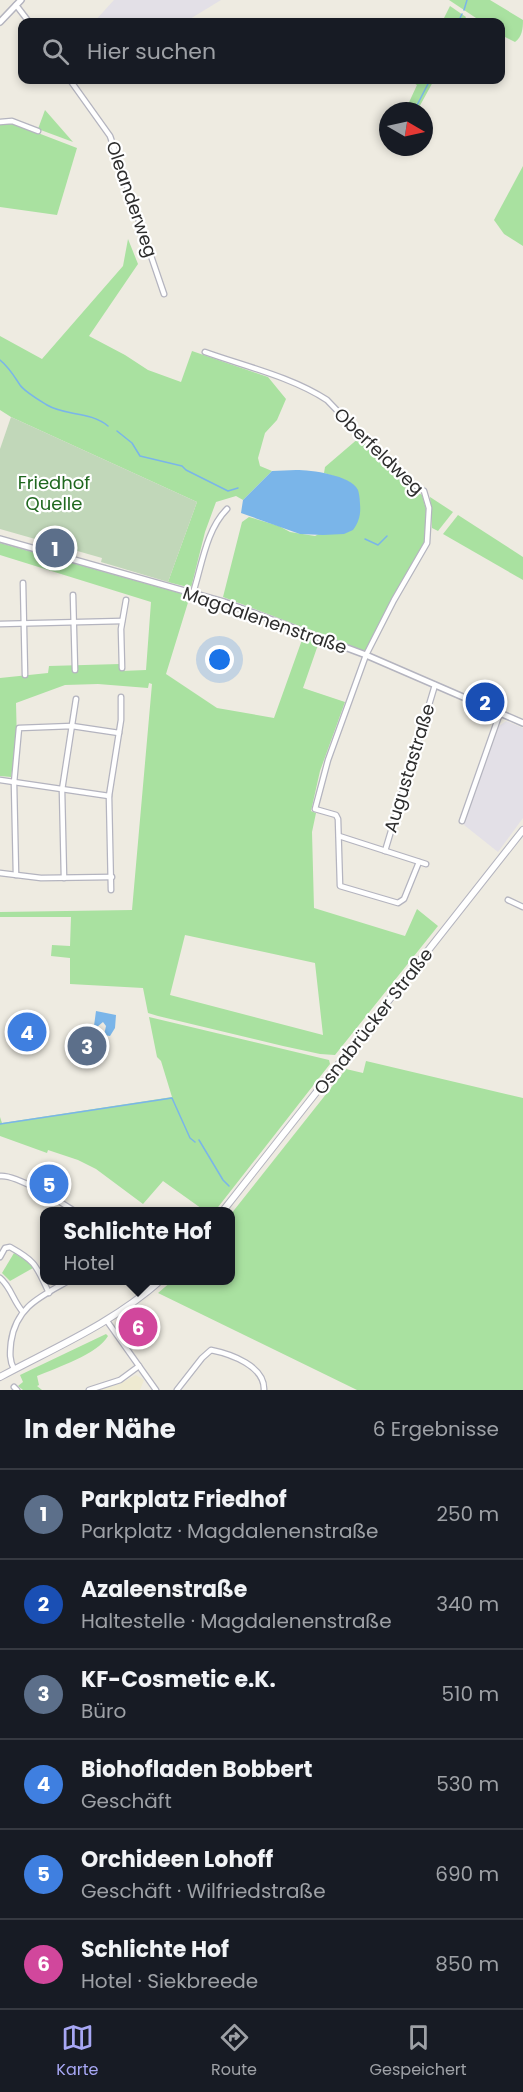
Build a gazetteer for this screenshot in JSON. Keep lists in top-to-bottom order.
{
  "streets": {
    "main road": ["Osnabrücker Straße"],
    "street": [
      "Oleanderweg",
      "Oberfeldweg",
      "Magdalenenstraße",
      "Augustastraße"
    ]
  },
  "crossings": [
    ["Oberfeldweg", "Magdalenenstraße"],
    ["Magdalenenstraße", "Augustastraße"]
  ],
  "parks": ["Friedhof Quelle"],
  "north": "right",
  "page": {
    "search": "Hier suchen",
    "pins": [
      "1",
      "2",
      "4",
      "3",
      "5",
      "6"
    ],
    "popup": ["Schlichte Hof", "Hotel"],
    "heading": ["In der Nähe", "6 Ergebnisse"],
    "list": [
      {
        "mark": "1",
        "name": "Parkplatz Friedhof",
        "note": "Parkplatz · Magdalenenstraße",
        "value": "250 m"
      },
      {
        "mark": "2",
        "name": "Azaleenstraße",
        "note": "Haltestelle · Magdalenenstraße",
        "value": "340 m"
      },
      {
        "mark": "3",
        "name": "KF-Cosmetic e.K.",
        "note": "Büro",
        "value": "510 m"
      },
      {
        "mark": "4",
        "name": "Biohofladen Bobbert",
        "note": "Geschäft",
        "value": "530 m"
      },
      {
        "mark": "5",
        "name": "Orchideen Lohoff",
        "note": "Geschäft · Wilfriedstraße",
        "value": "690 m"
      },
      {
        "mark": "6",
        "name": "Schlichte Hof",
        "note": "Hotel · Siekbreede",
        "value": "850 m"
      }
    ],
    "nav": ["Karte", "Route", "Gespeichert"]
  }
}
